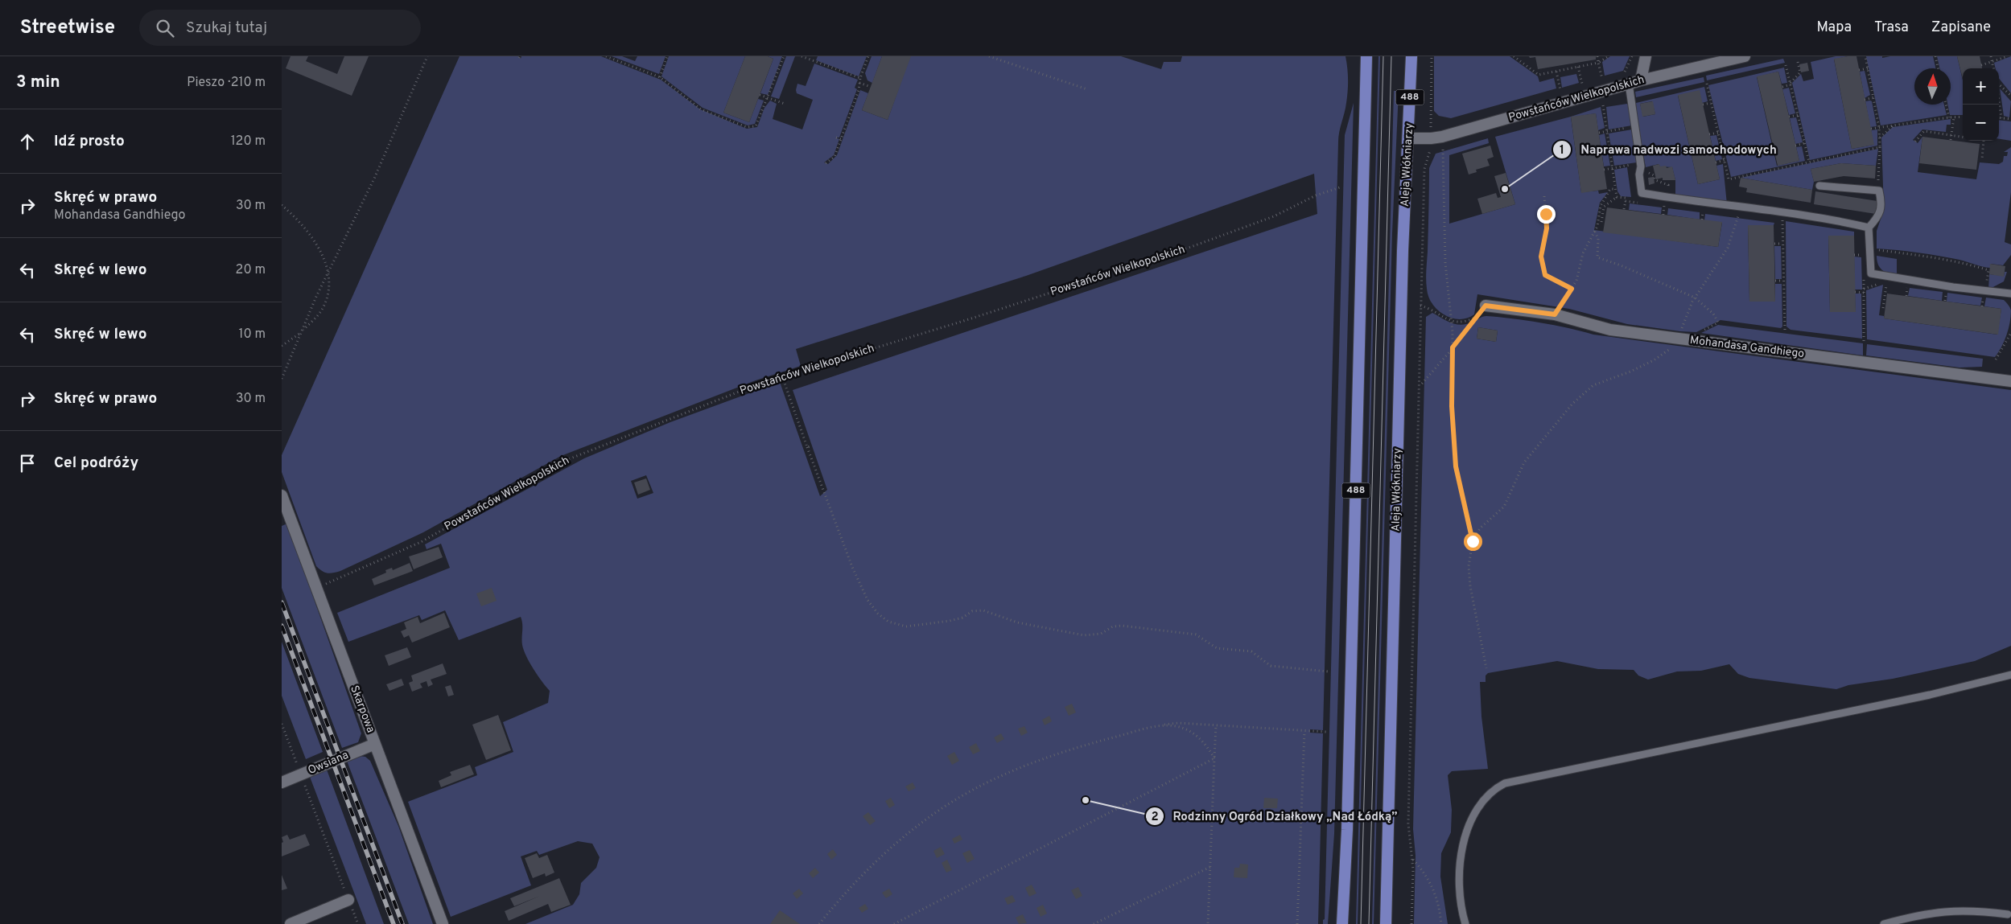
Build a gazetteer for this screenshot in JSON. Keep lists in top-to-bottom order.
{
  "streets": {
    "main road": ["488", "Aleja Włókniarzy"],
    "street": [
      "Powstańców Wielkopolskich",
      "Mohandasa Gandhiego",
      "Skarpowa",
      "Owsiana"
    ]
  },
  "crossings": [
    ["Powstańców Wielkopolskich", "Aleja Włókniarzy"],
    ["Powstańców Wielkopolskich", "Skarpowa"],
    ["Skarpowa", "Owsiana"]
  ],
  "places": ["Naprawa nadwozi samochodowych", "Rodzinny Ogród Działkowy „Nad Łódką”"],
  "north": "top",
  "page": {
    "header": "Streetwise",
    "search": "Szukaj tutaj",
    "nav": ["Mapa", "Trasa", "Zapisane"],
    "heading": ["3 min", "Pieszo · 210 m"],
    "map_buttons": ["+", "−"],
    "list": [
      ["Idź prosto", "120 m"],
      ["Skręć w prawo", "Mohandasa Gandhiego", "30 m"],
      ["Skręć w lewo", "20 m"],
      ["Skręć w lewo", "10 m"],
      ["Skręć w prawo", "30 m"],
      "Cel podróży"
    ]
  }
}
